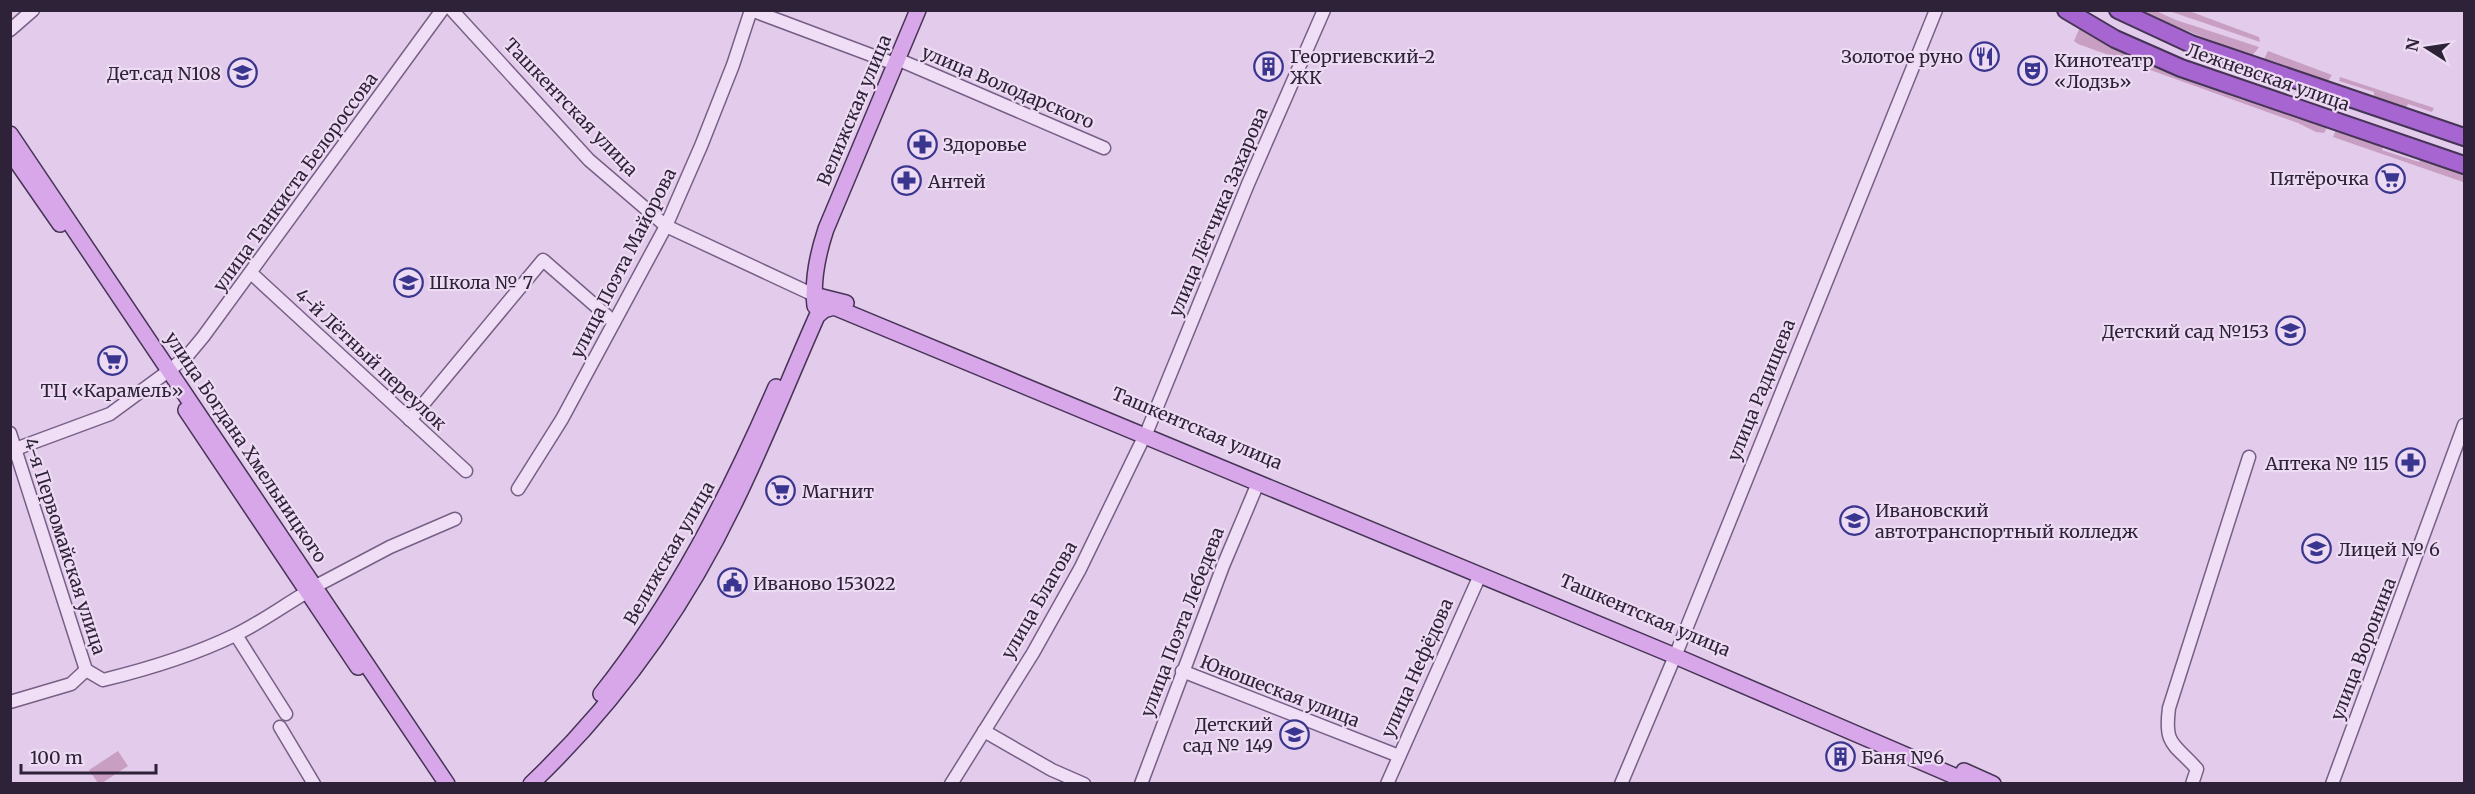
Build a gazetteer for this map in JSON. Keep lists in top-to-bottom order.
{
  "streets": {
    "highway": ["Лежневская улица"],
    "main road": ["Ташкентская улица", "Велижская улица", "улица Богдана Хмельницкого"],
    "street": [
      "улица Володарского",
      "улица Танкиста Белороссова",
      "улица Лётчика Захарова",
      "улица Поэта Майорова",
      "4-й Лётный переулок",
      "улица Радищева",
      "4-я Первомайская улица",
      "улица Благова",
      "улица Поэта Лебедева",
      "улица Воронина",
      "улица Нефёдова",
      "Юношеская улица"
    ]
  },
  "crossings": [
    ["улица Володарского", "Велижская улица"],
    ["улица Володарского", "улица Поэта Майорова"],
    ["Ташкентская улица", "Велижская улица"],
    ["Ташкентская улица", "улица Лётчика Захарова"],
    ["Ташкентская улица", "улица Поэта Майорова"],
    ["Ташкентская улица", "улица Радищева"],
    ["Ташкентская улица", "улица Благова"],
    ["Ташкентская улица", "улица Поэта Лебедева"],
    ["Ташкентская улица", "улица Нефёдова"],
    ["улица Танкиста Белороссова", "4-й Лётный переулок"],
    ["улица Танкиста Белороссова", "улица Богдана Хмельницкого"],
    ["улица Танкиста Белороссова", "4-я Первомайская улица"],
    ["улица Лётчика Захарова", "улица Благова"],
    ["улица Поэта Лебедева", "Юношеская улица"],
    ["улица Нефёдова", "Юношеская улица"]
  ],
  "places": {
    "restaurant": ["Золотое руно"],
    "building": ["Георгиевский-2 ЖК", "Баня №6"],
    "theatre": ["Кинотеатр «Лодзь»"],
    "school or university": [
      "Дет.сад N108",
      "Школа № 7",
      "Детский сад №153",
      "Ивановский автотранспортный колледж",
      "Лицей № 6",
      "Детский сад № 149"
    ],
    "pharmacy": ["Здоровье", "Антей", "Аптека № 115"],
    "supermarket": ["Пятёрочка", "ТЦ «Карамель»", "Магнит"],
    "public building": ["Иваново 153022"]
  },
  "scale_bar": "100 m",
  "north": "left"
}
